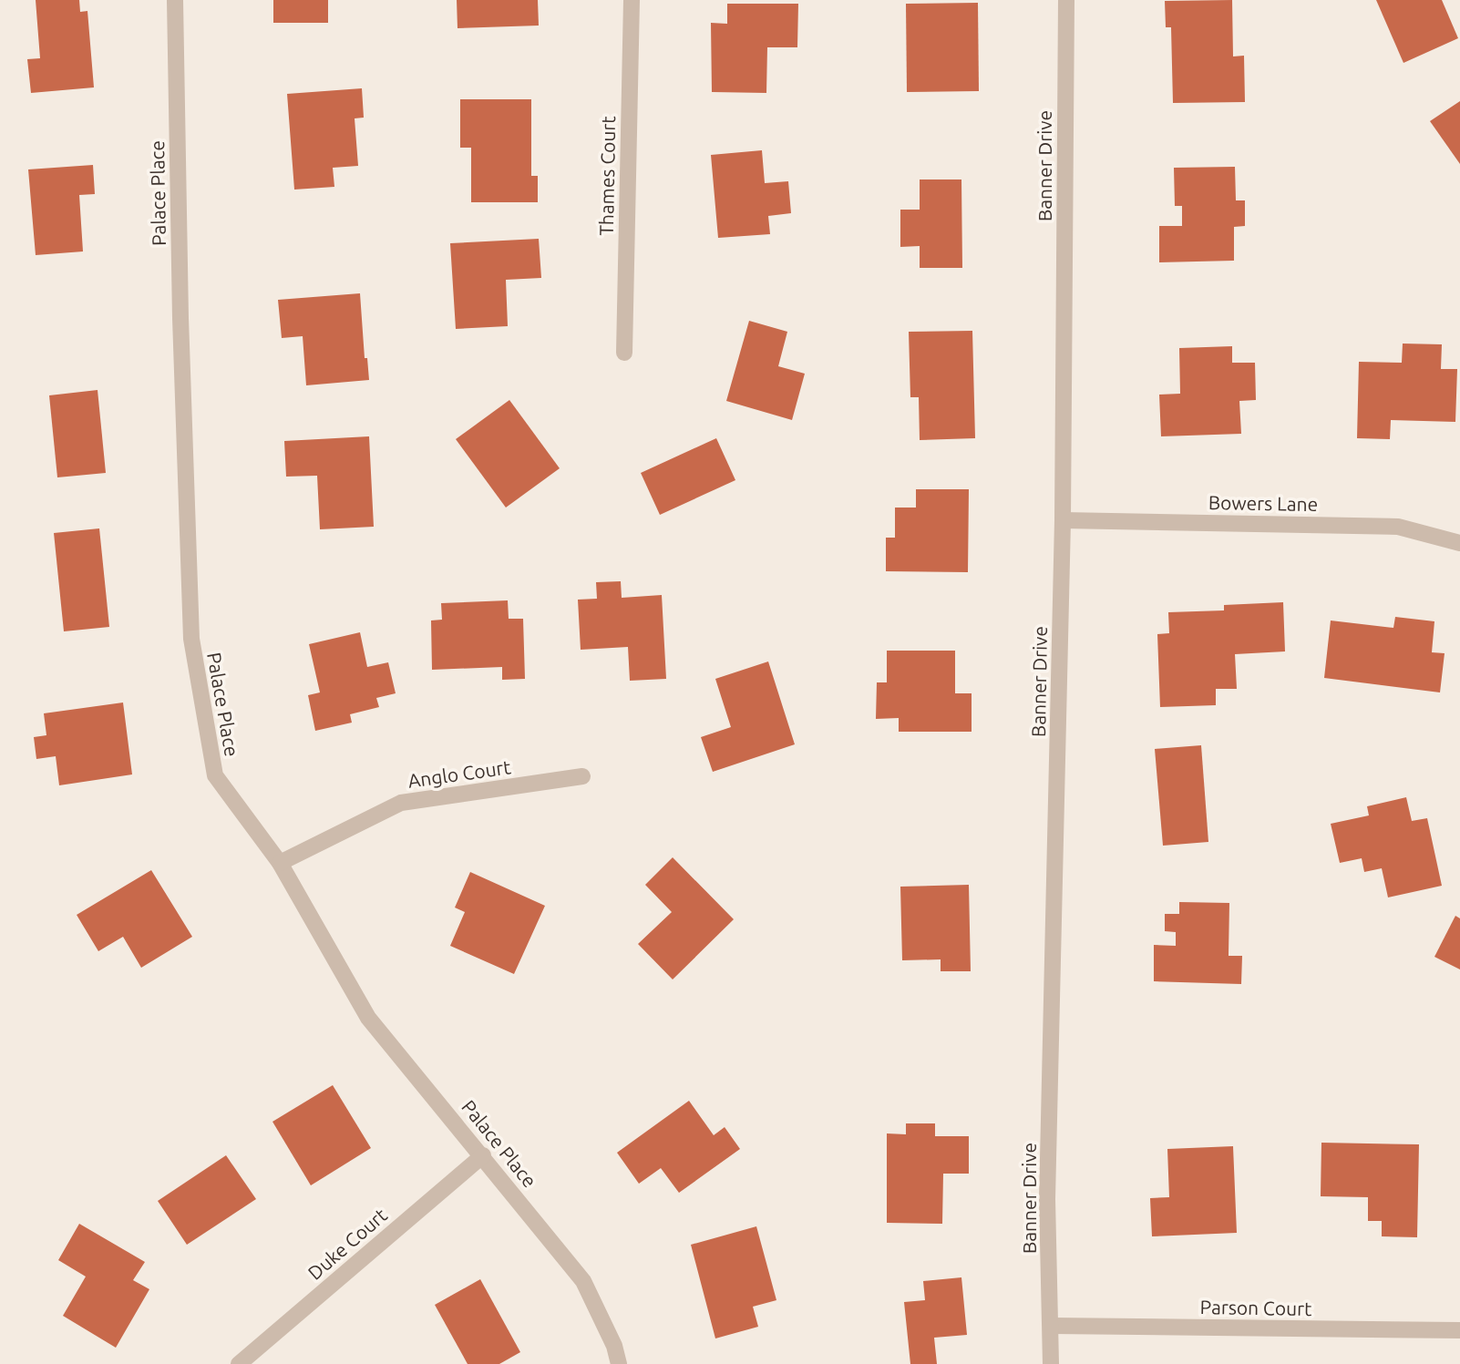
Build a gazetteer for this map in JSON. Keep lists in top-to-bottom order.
{
  "streets": {
    "street": [
      "Banner Drive",
      "Thames Court",
      "Palace Place",
      "Bowers Lane",
      "Anglo Court",
      "Duke Court",
      "Parson Court"
    ]
  },
  "crossings": [
    ["Banner Drive", "Bowers Lane"],
    ["Banner Drive", "Parson Court"],
    ["Palace Place", "Anglo Court"],
    ["Palace Place", "Duke Court"]
  ]
}
